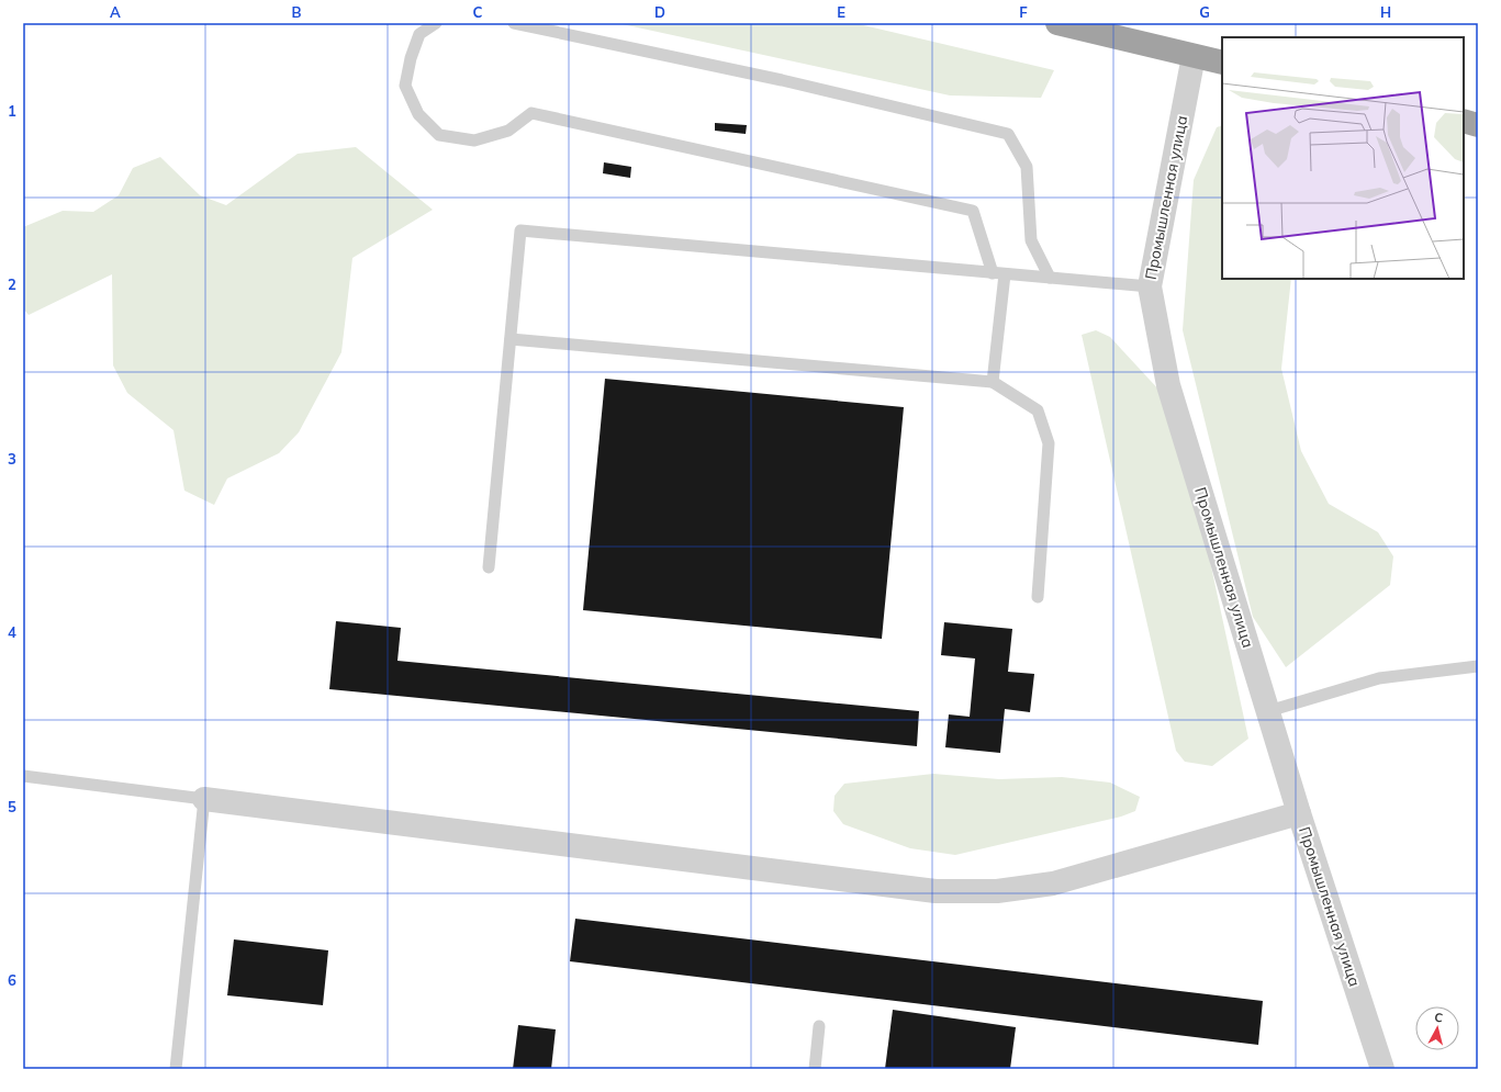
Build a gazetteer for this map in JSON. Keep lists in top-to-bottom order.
{
  "streets": {
    "street": ["Промышленная улица"]
  },
  "north": "top",
  "grid": {
    "columns": [
      "A",
      "B",
      "C",
      "D",
      "E",
      "F",
      "G",
      "H"
    ],
    "rows": [
      "1",
      "2",
      "3",
      "4",
      "5",
      "6"
    ]
  }
}
